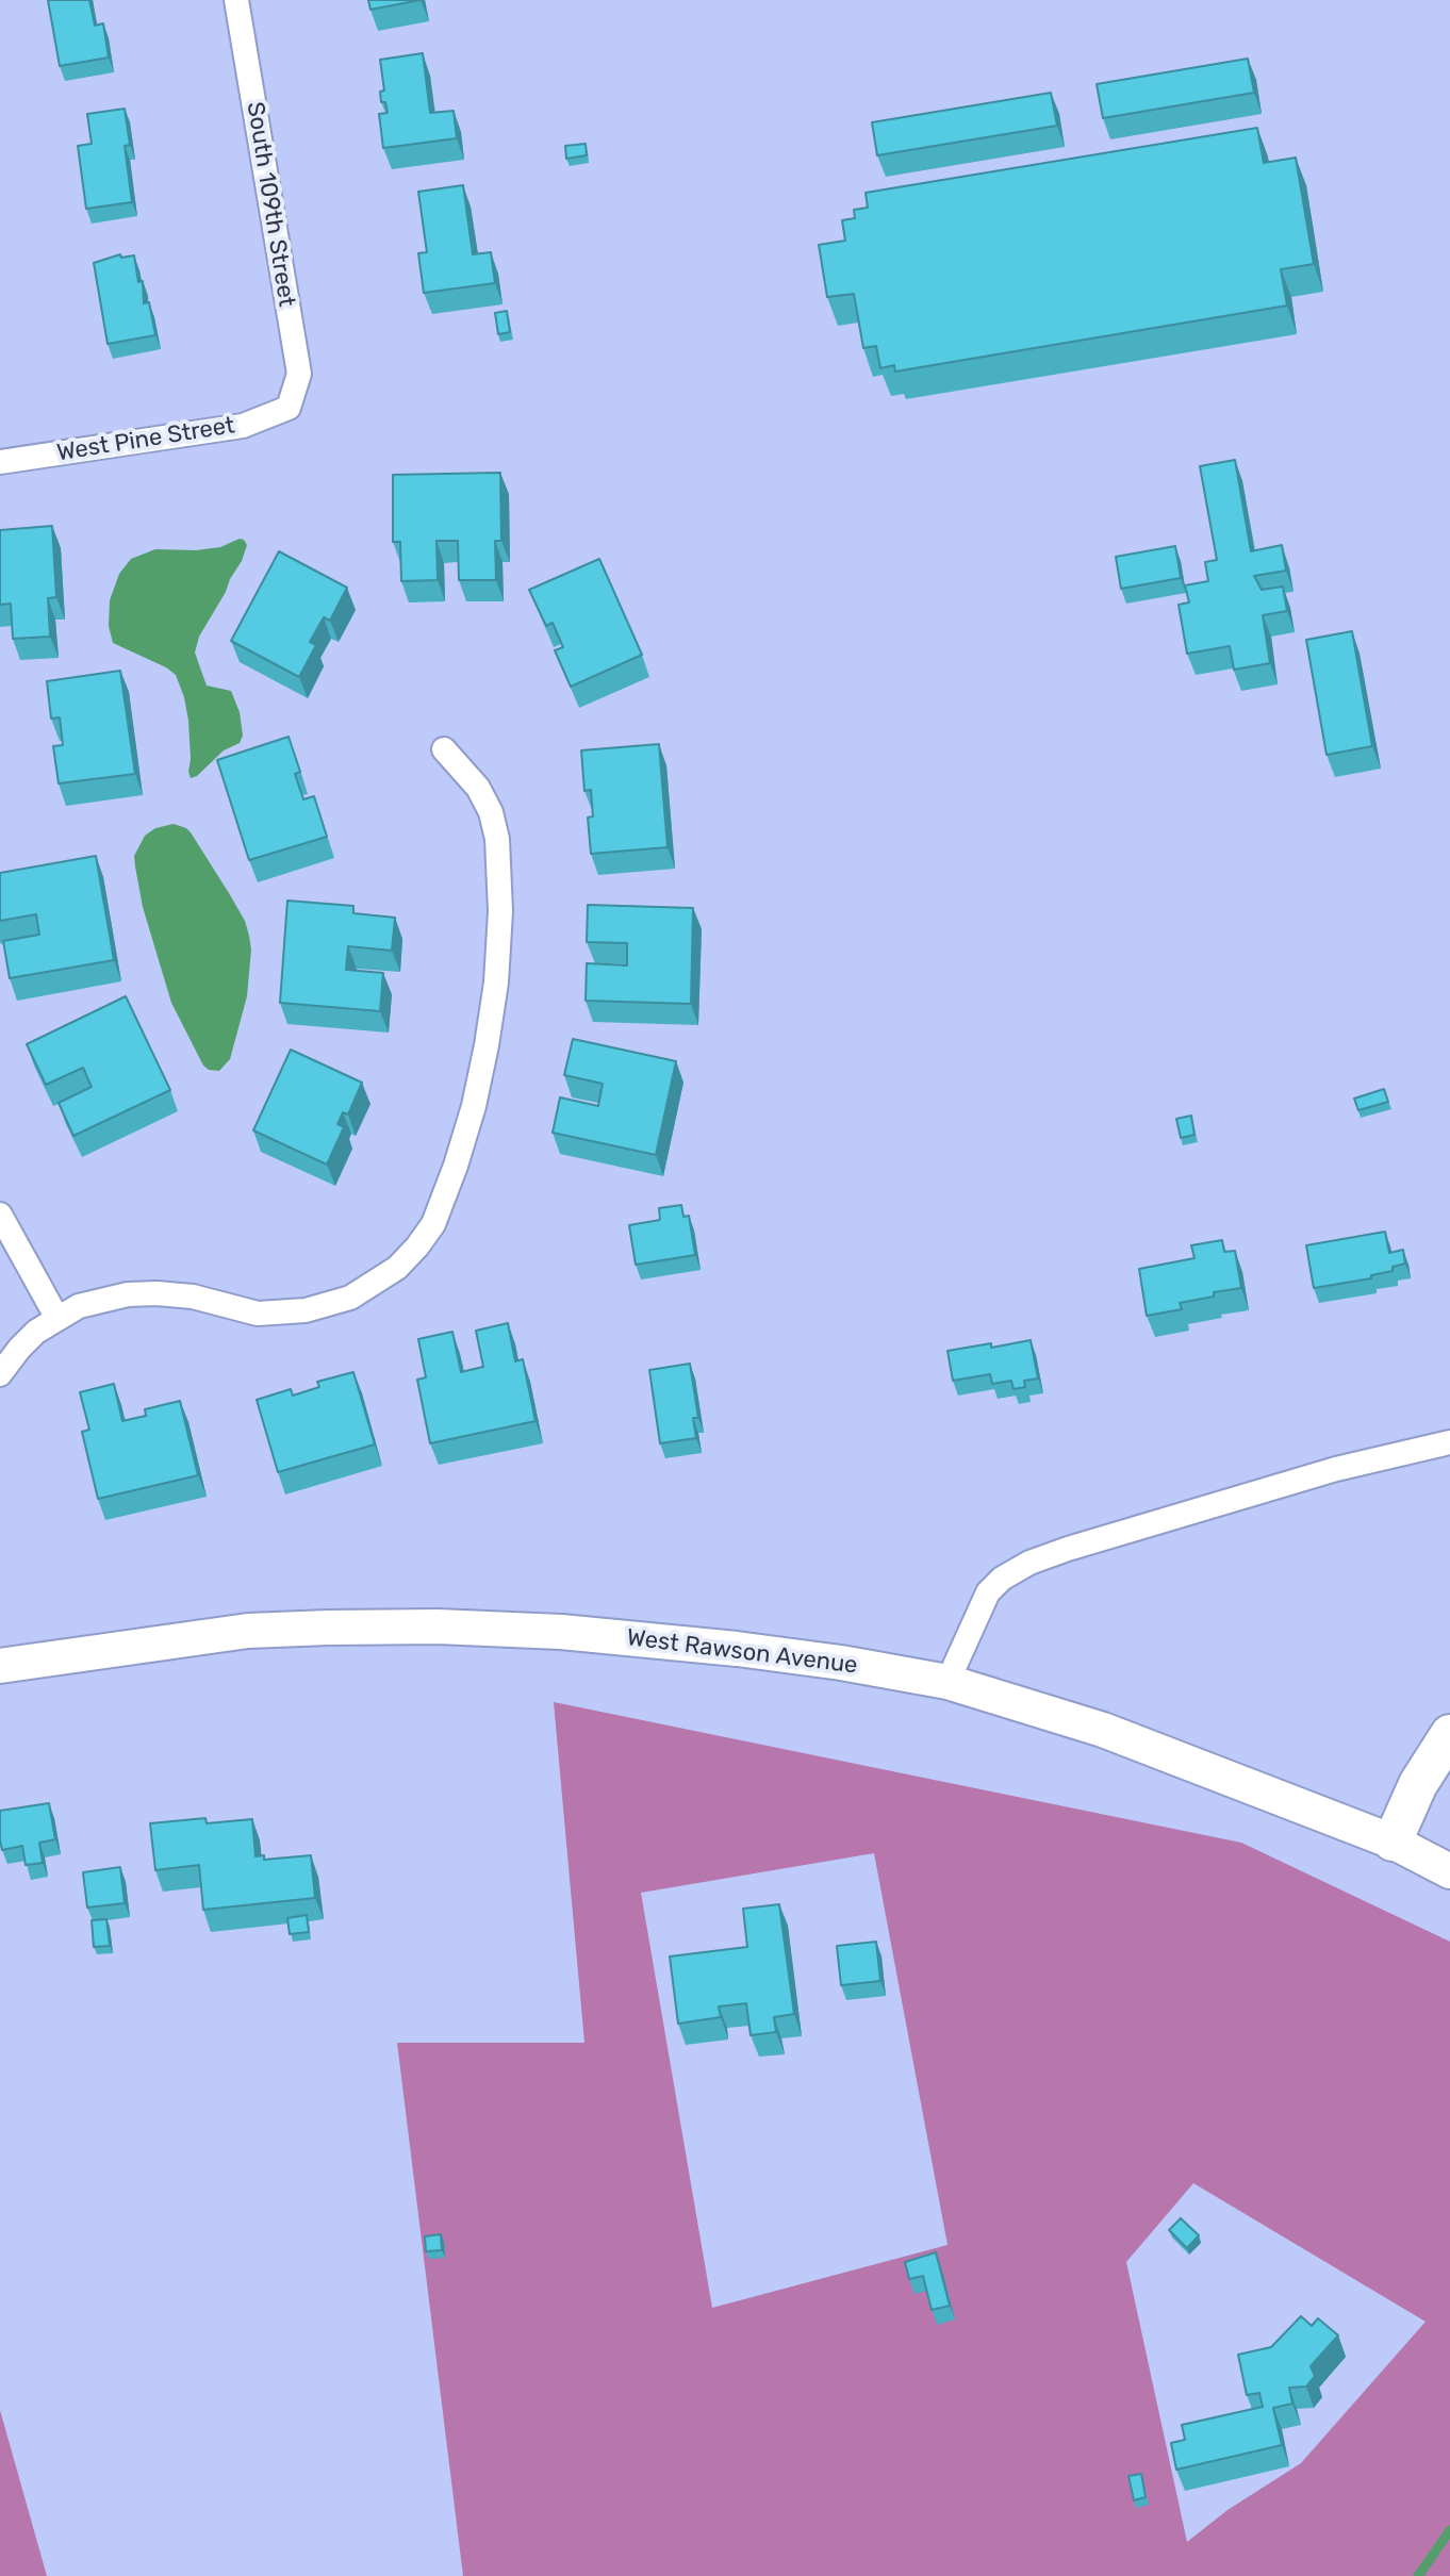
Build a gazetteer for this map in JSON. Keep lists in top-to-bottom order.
{
  "streets": {
    "street": ["South 109th Street", "West Pine Street", "West Rawson Avenue"]
  },
  "crossings": [
    ["South 109th Street", "West Pine Street"]
  ]
}
